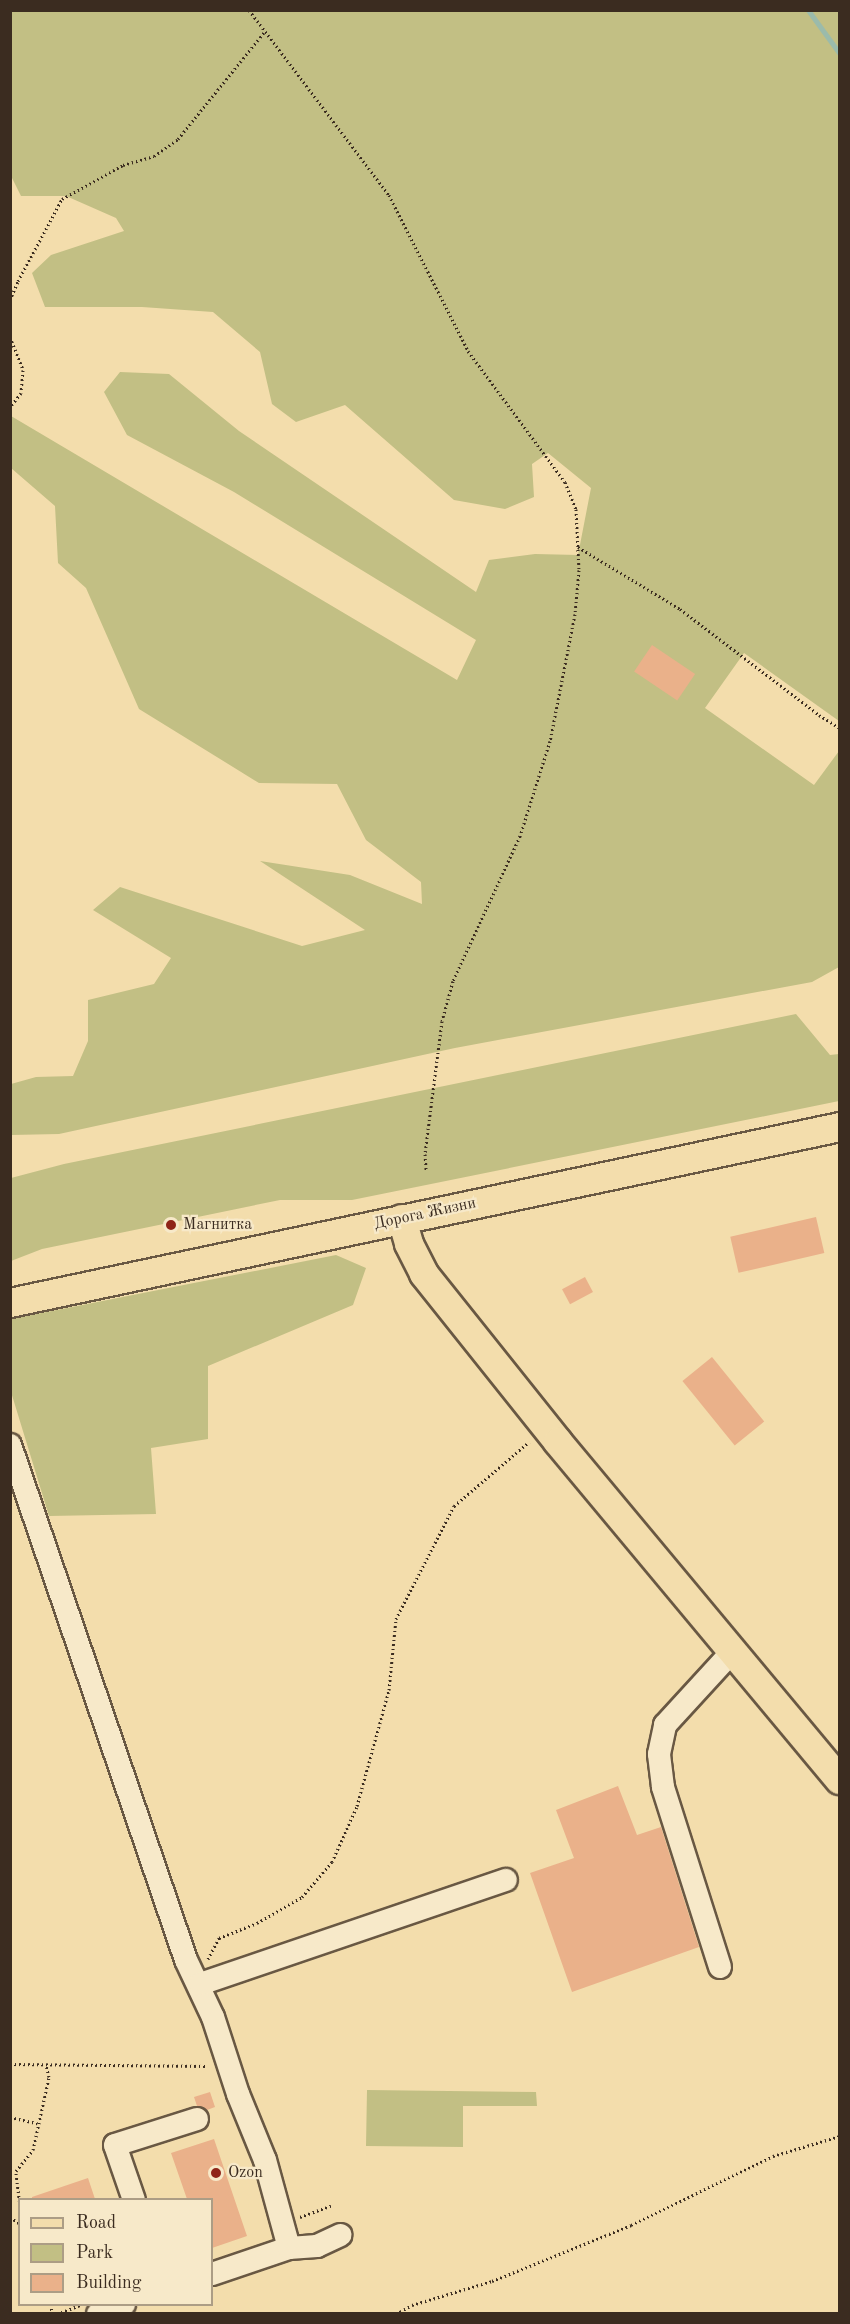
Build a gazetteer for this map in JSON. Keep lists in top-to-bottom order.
{
  "streets": {
    "main road": ["Дорога Жизни"]
  },
  "places": ["Магнитка", "Ozon"],
  "legend": ["Road", "Park", "Building"]
}
